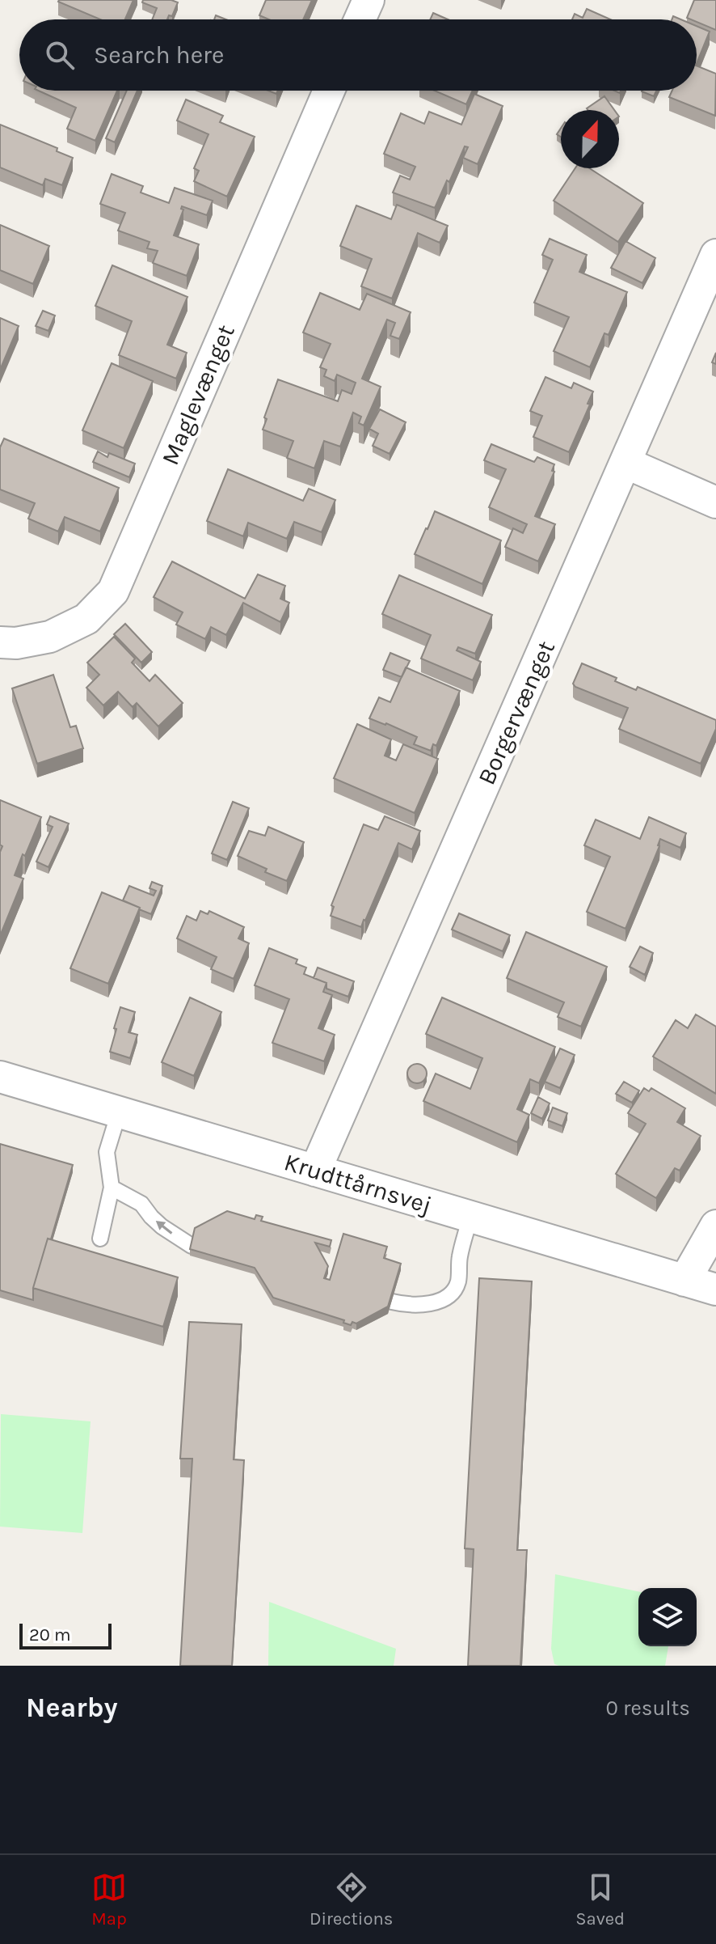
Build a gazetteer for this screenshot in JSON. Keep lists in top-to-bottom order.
{
  "streets": {
    "street": ["Maglevænget", "Borgervænget", "Krudttårnsvej"]
  },
  "crossings": [
    ["Borgervænget", "Krudttårnsvej"]
  ],
  "scale_bar": "20 m",
  "north": "top",
  "page": {
    "search": "Search here",
    "scale": "20 m",
    "heading": ["Nearby", "0 results"],
    "nav": ["Map", "Directions", "Saved"]
  }
}
